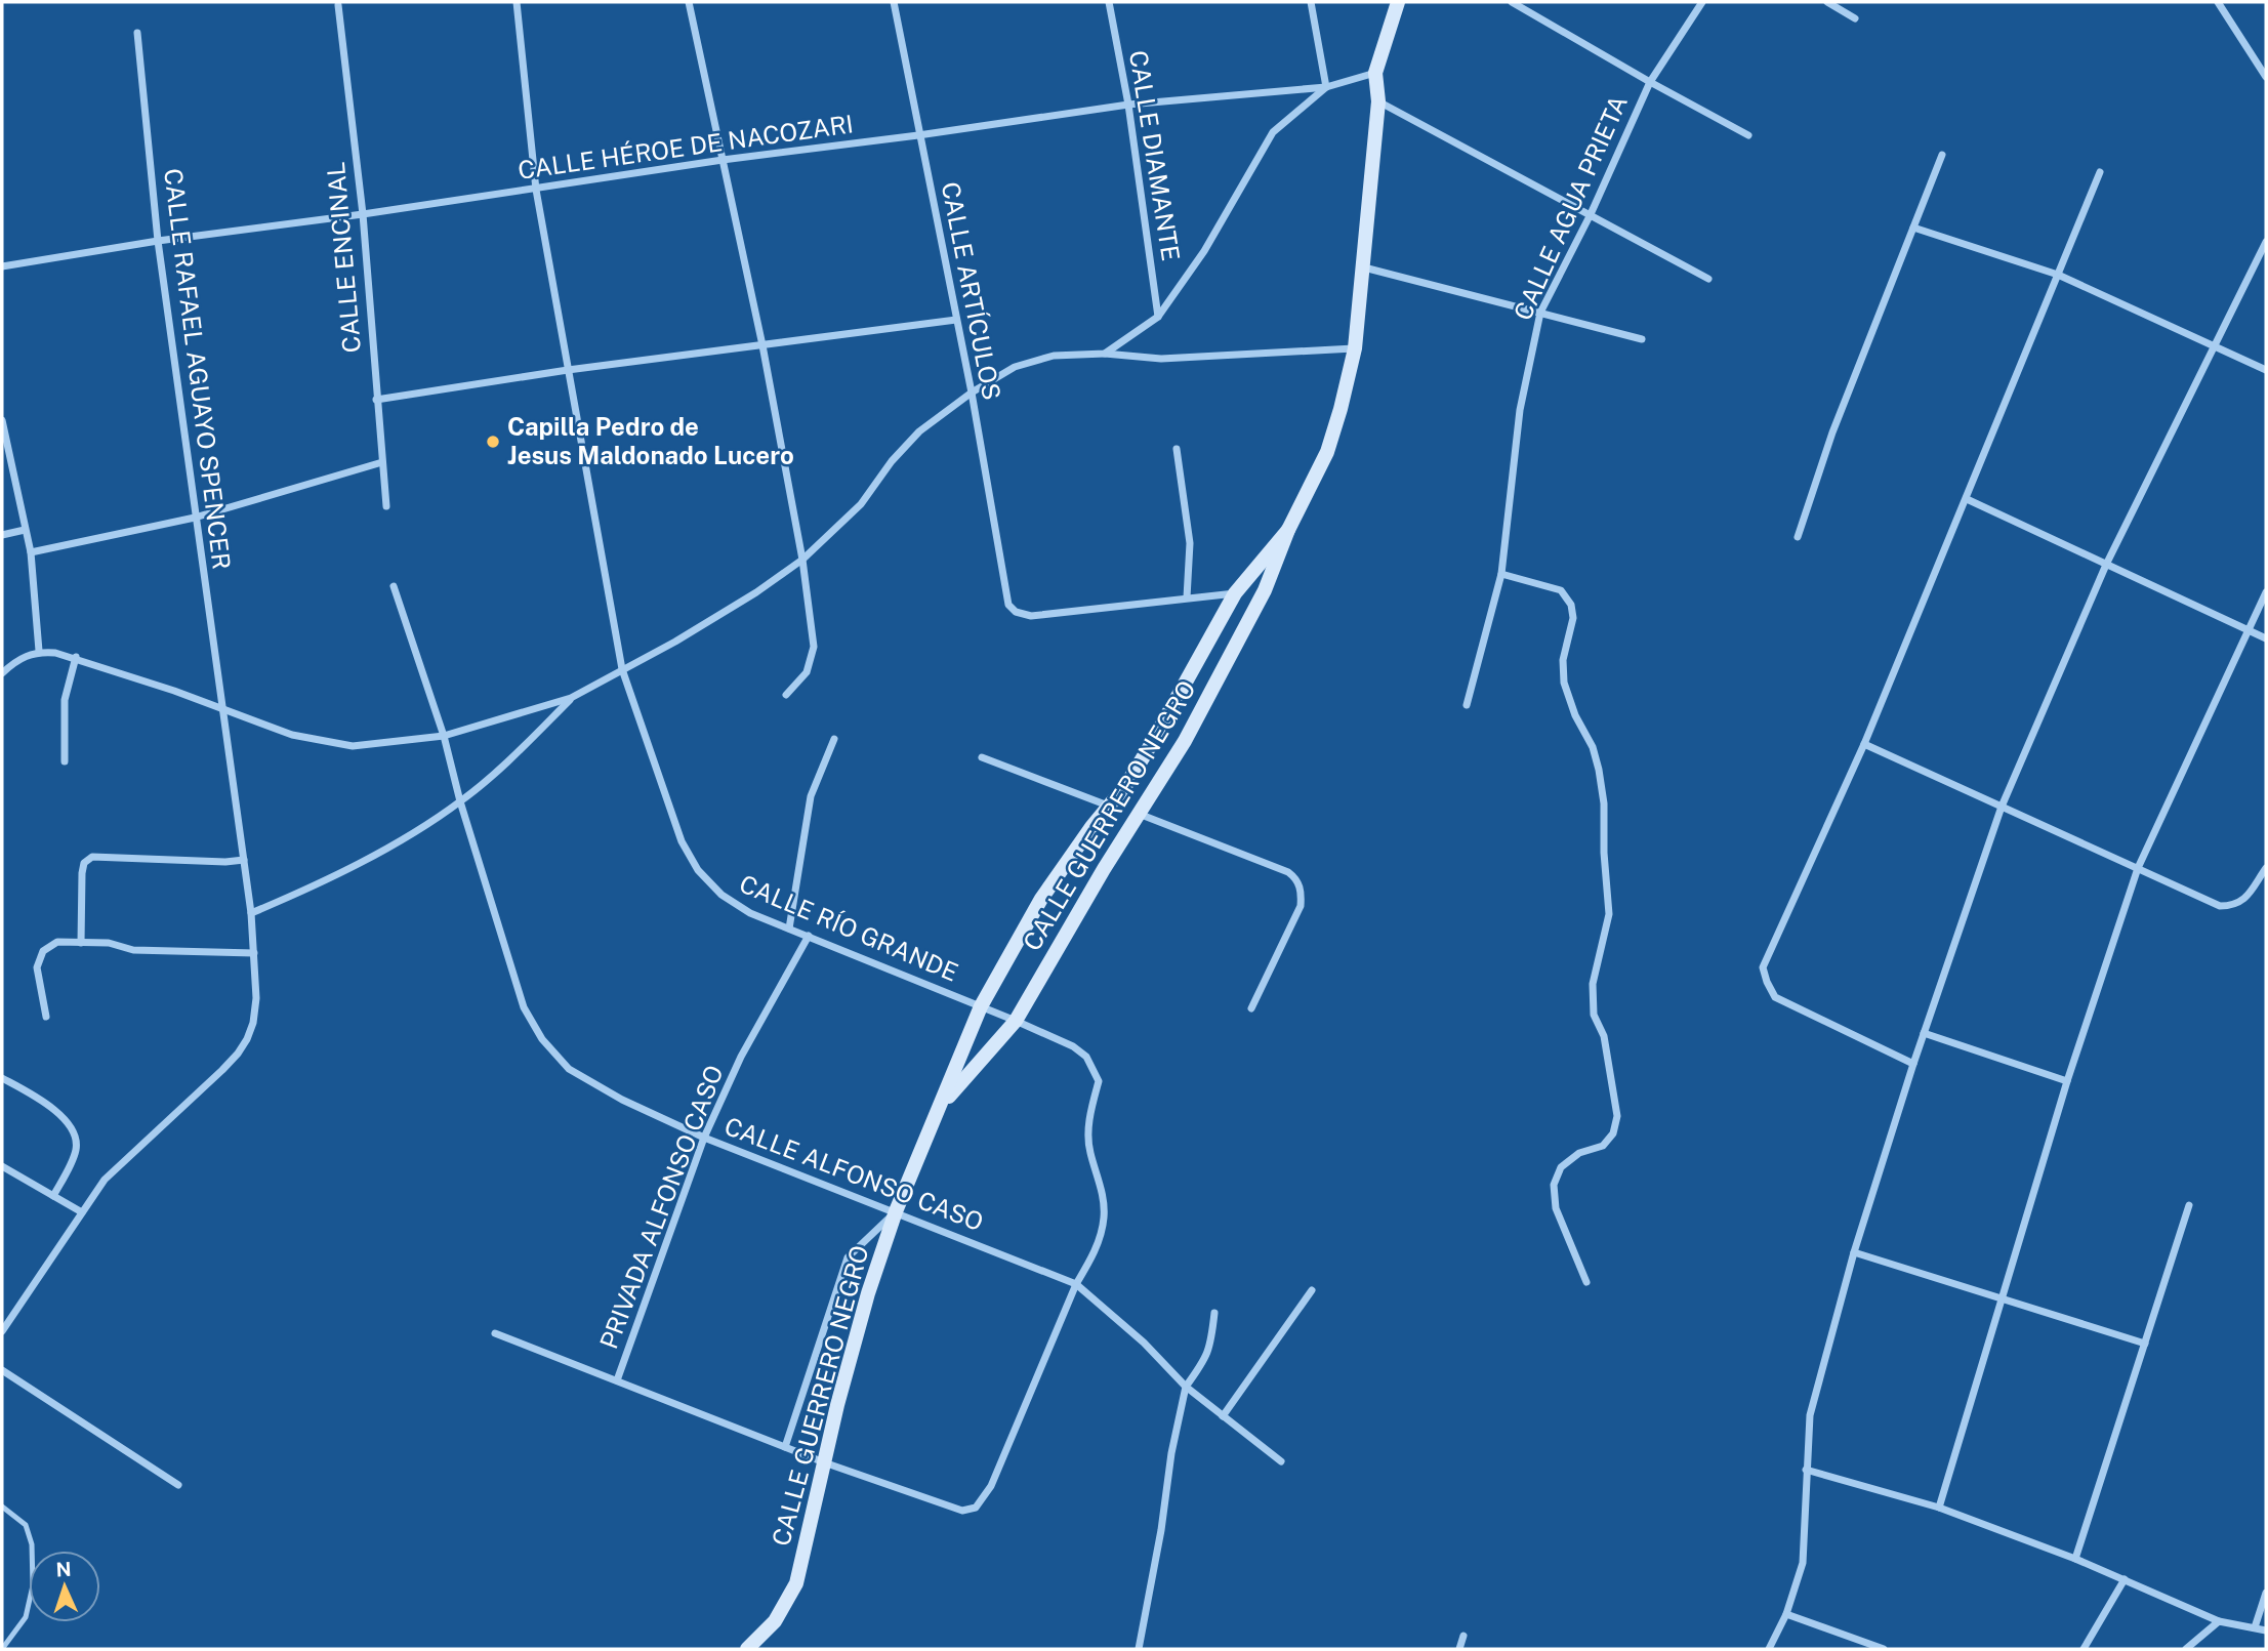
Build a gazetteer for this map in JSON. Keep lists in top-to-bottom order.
{
  "streets": {
    "street": [
      "CALLE HÉROE DE NACOZARI",
      "CALLE DIAMANTE",
      "CALLE AGUA PRIETA",
      "CALLE ENCINAL",
      "CALLE ARTÍCULOS",
      "CALLE RAFAEL AGUAYO SPENCER",
      "CALLE GUERRERO NEGRO",
      "CALLE RÍO GRANDE",
      "CALLE ALFONSO CASO",
      "PRIVADA ALFONSO CASO"
    ]
  },
  "crossings": [
    ["CALLE HÉROE DE NACOZARI", "CALLE DIAMANTE"],
    ["CALLE HÉROE DE NACOZARI", "CALLE ENCINAL"],
    ["CALLE HÉROE DE NACOZARI", "CALLE ARTÍCULOS"],
    ["CALLE HÉROE DE NACOZARI", "CALLE RAFAEL AGUAYO SPENCER"],
    ["CALLE HÉROE DE NACOZARI", "CALLE GUERRERO NEGRO"],
    ["CALLE HÉROE DE NACOZARI", "CALLE RÍO GRANDE"],
    ["CALLE GUERRERO NEGRO", "CALLE RÍO GRANDE"],
    ["CALLE GUERRERO NEGRO", "CALLE ALFONSO CASO"],
    ["CALLE RÍO GRANDE", "CALLE ALFONSO CASO"],
    ["CALLE RÍO GRANDE", "PRIVADA ALFONSO CASO"],
    ["CALLE ALFONSO CASO", "PRIVADA ALFONSO CASO"]
  ],
  "places": ["Capilla Pedro de Jesus Maldonado Lucero"],
  "north": "top"
}
